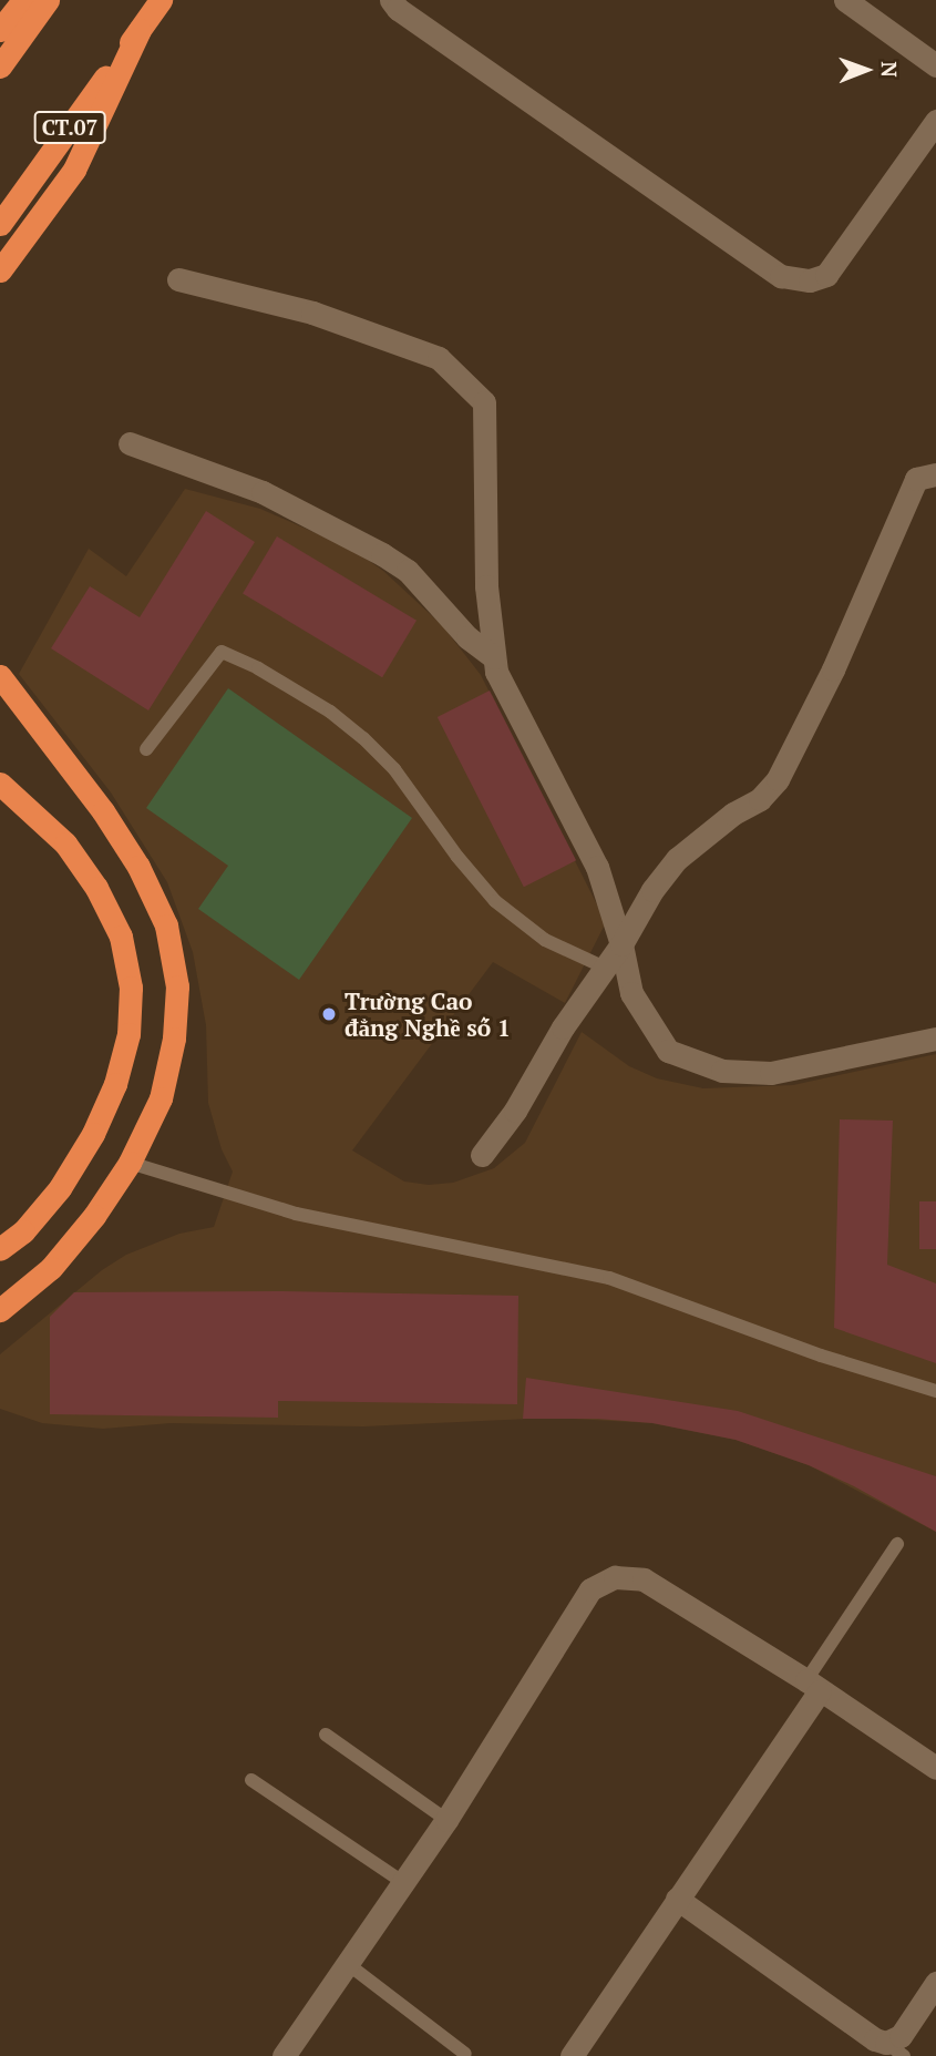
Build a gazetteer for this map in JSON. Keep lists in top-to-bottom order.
{
  "streets": {
    "highway": ["CT.07"]
  },
  "places": ["Trường Cao đẳng Nghề số 1"],
  "north": "right"
}
